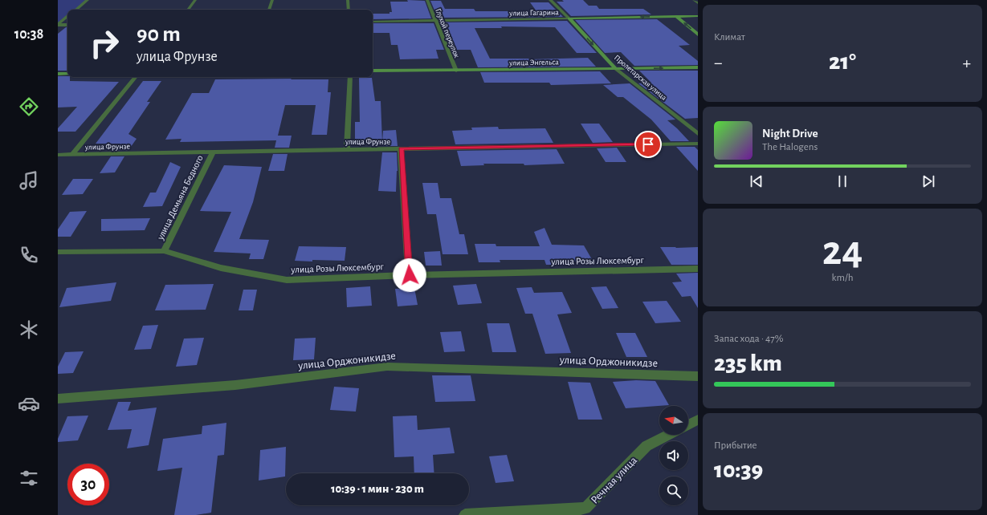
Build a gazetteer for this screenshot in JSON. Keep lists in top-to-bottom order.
{
  "streets": {
    "main road": ["улица Гагарина", "улица Энгельса", "Пролетарская улица"],
    "street": [
      "Глухой переулок",
      "улица Фрунзе",
      "улица Демьяна Бедного",
      "улица Розы Люксембург",
      "улица Орджоникидзе",
      "Речная улица"
    ]
  },
  "crossings": [
    ["улица Гагарина", "Глухой переулок"],
    ["улица Гагарина", "Пролетарская улица"],
    ["Глухой переулок", "улица Энгельса"],
    ["улица Энгельса", "Пролетарская улица"],
    ["улица Фрунзе", "улица Демьяна Бедного"],
    ["улица Демьяна Бедного", "улица Розы Люксембург"]
  ],
  "north": "left",
  "page": {
    "tabs": "10:38",
    "tile": [
      "Климат",
      ["24", "km/h"],
      ["Запас хода · 47%", "235 km"],
      ["Прибытие", "10:39"]
    ],
    "turn": ["90 m", "улица Фрунзе"],
    "heat": ["−", "21°", "+"],
    "song": ["Night Drive", "The Halogens"],
    "limit": "30",
    "trip": "10:39 · 1 мин · 230 m"
  }
}
